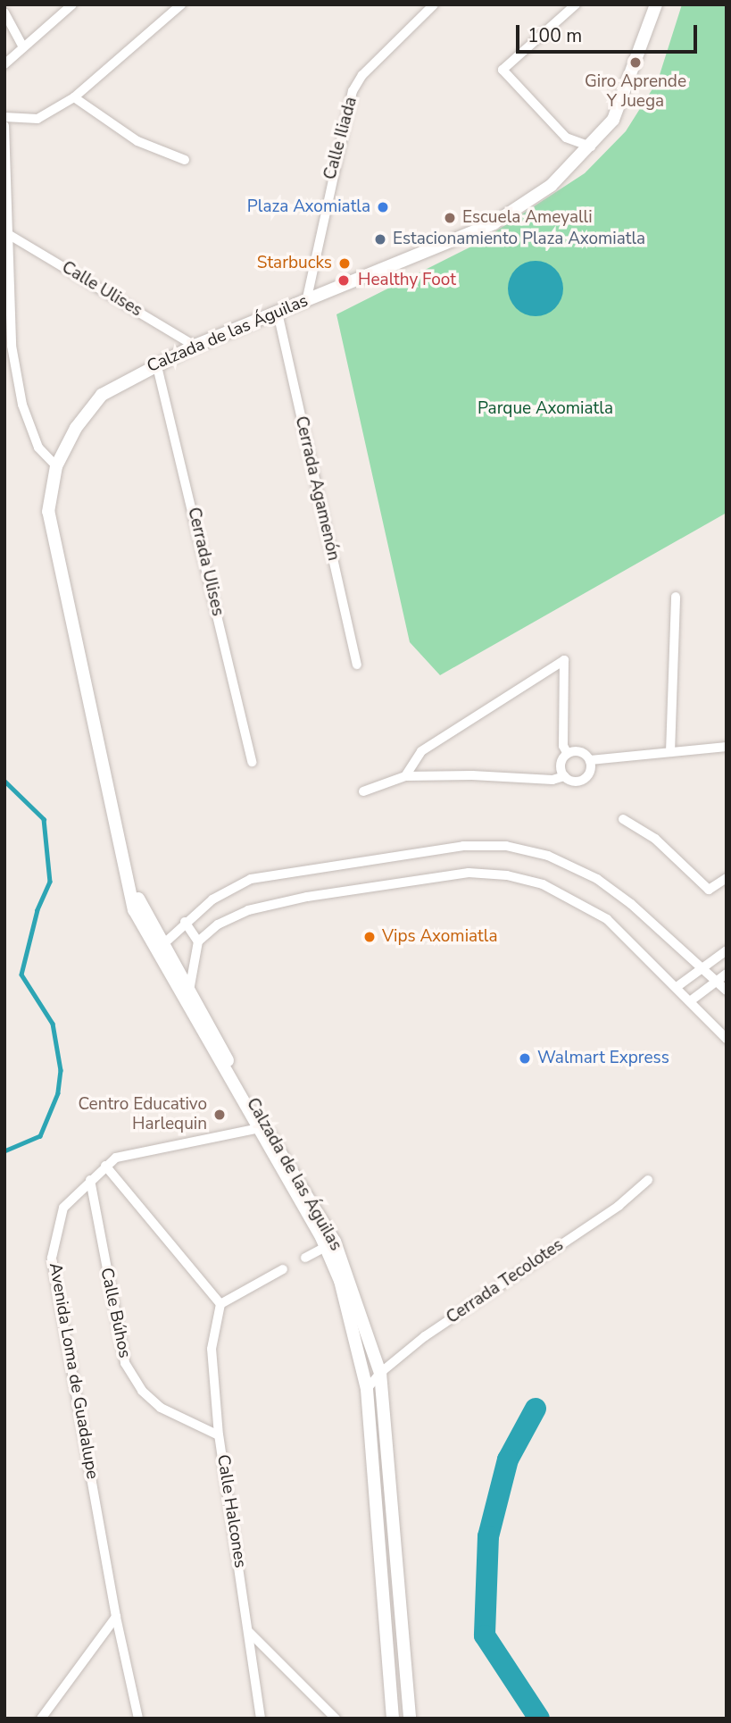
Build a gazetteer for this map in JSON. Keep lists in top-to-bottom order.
{
  "streets": {
    "main road": ["Calzada de las Águilas"],
    "street": [
      "Calle Iliada",
      "Calle Ulises",
      "Cerrada Agamenón",
      "Cerrada Ulises",
      "Cerrada Tecolotes",
      "Calle Búhos",
      "Avenida Loma de Guadalupe",
      "Calle Halcones"
    ]
  },
  "crossings": [
    ["Calle Iliada", "Calzada de las Águilas"],
    ["Calle Ulises", "Calzada de las Águilas"],
    ["Calzada de las Águilas", "Cerrada Agamenón"],
    ["Calzada de las Águilas", "Cerrada Ulises"],
    ["Calzada de las Águilas", "Cerrada Tecolotes"],
    ["Calzada de las Águilas", "Avenida Loma de Guadalupe"],
    ["Calle Búhos", "Avenida Loma de Guadalupe"],
    ["Calle Búhos", "Calle Halcones"]
  ],
  "parks": ["Parque Axomiatla"],
  "places": [
    "Giro Aprende Y Juega",
    "Plaza Axomiatla",
    "Escuela Ameyalli",
    "Estacionamiento Plaza Axomiatla",
    "Starbucks",
    "Healthy Foot",
    "Vips Axomiatla",
    "Walmart Express",
    "Centro Educativo Harlequin"
  ],
  "scale_bar": "100 m"
}
